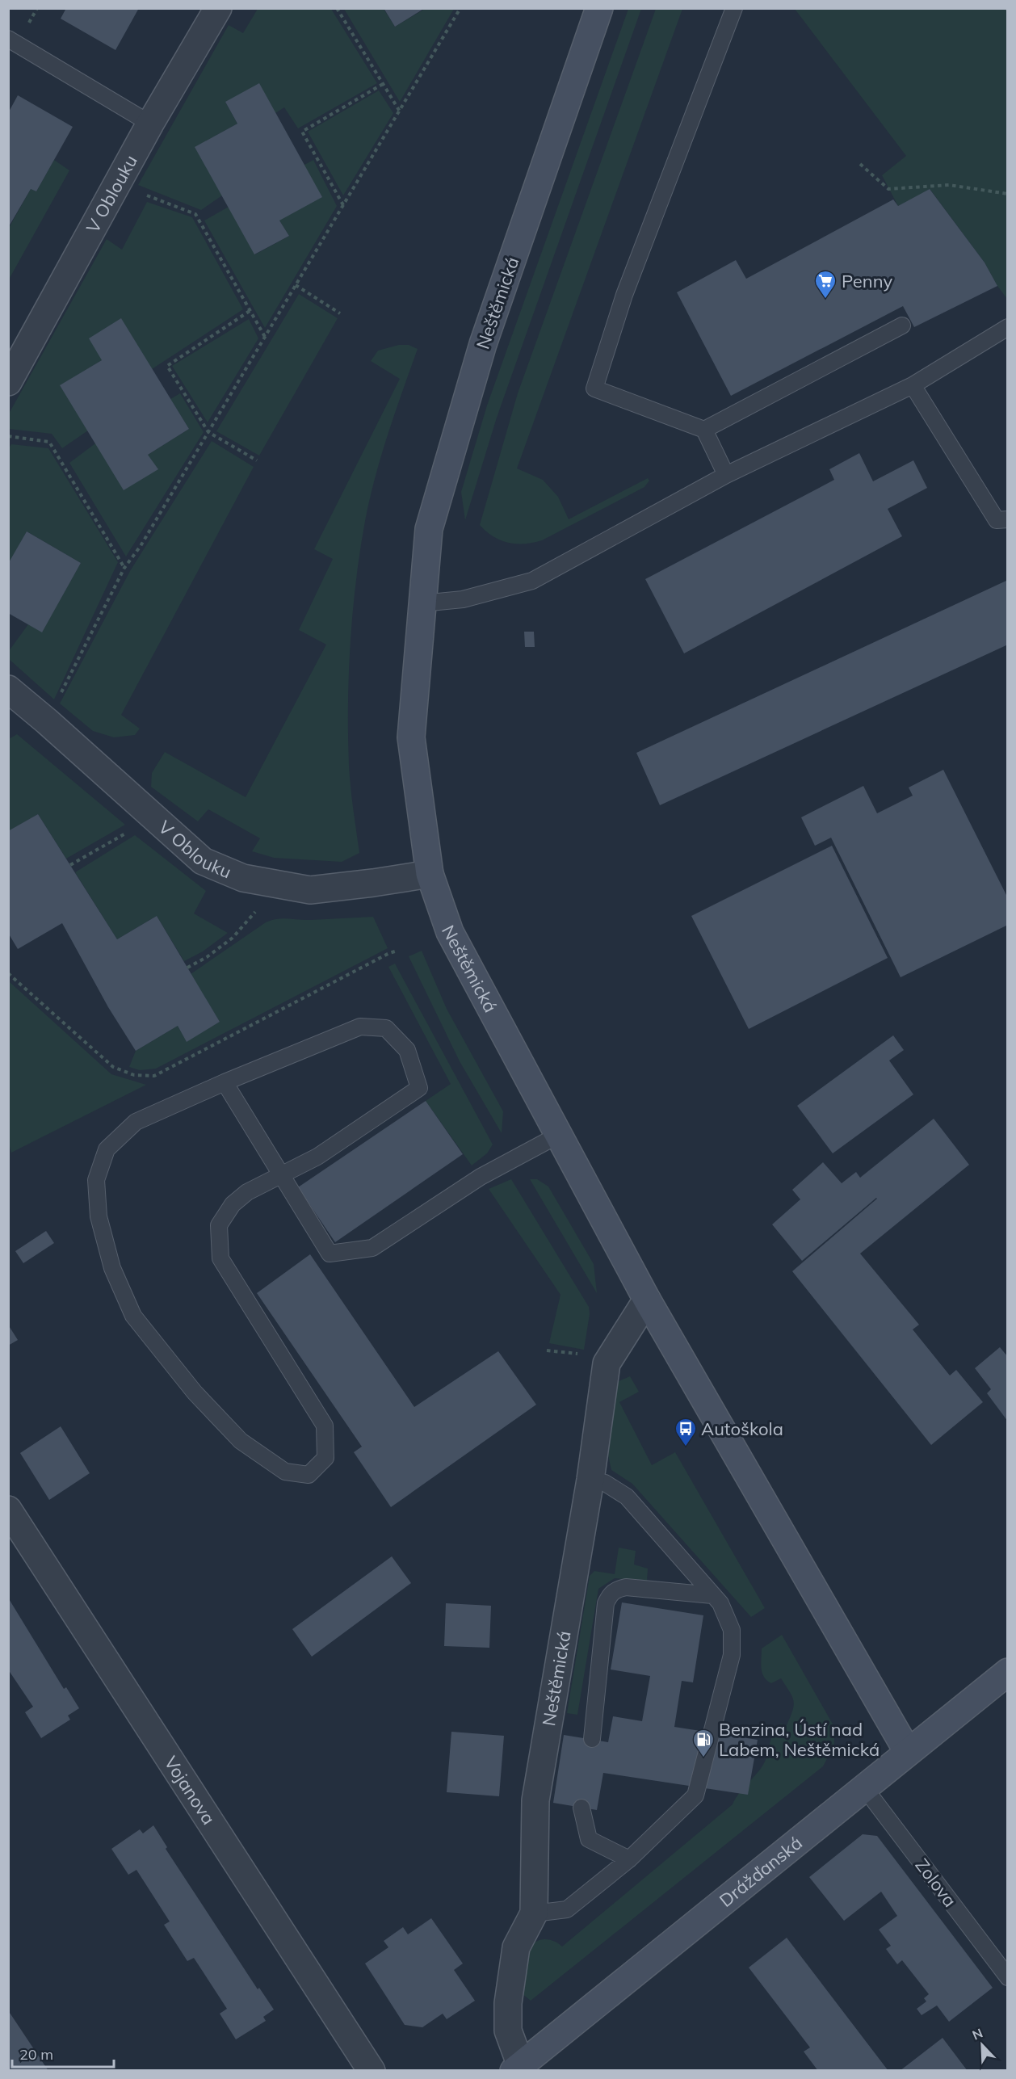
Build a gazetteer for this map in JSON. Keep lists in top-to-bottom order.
{
  "streets": {
    "street": [
      "V Oblouku",
      "Neštěmická",
      "Vojanova",
      "Drážďanská"
    ],
    "lane": ["Zolova"]
  },
  "crossings": [
    ["V Oblouku", "Neštěmická"],
    ["Neštěmická", "Drážďanská"],
    ["Drážďanská", "Zolova"]
  ],
  "places": {
    "supermarket": ["Penny"],
    "bus stop": ["Autoškola"],
    "fuel station": ["Benzina, Ústí nad Labem, Neštěmická"]
  },
  "scale_bar": "20 m",
  "north": "top left"
}
